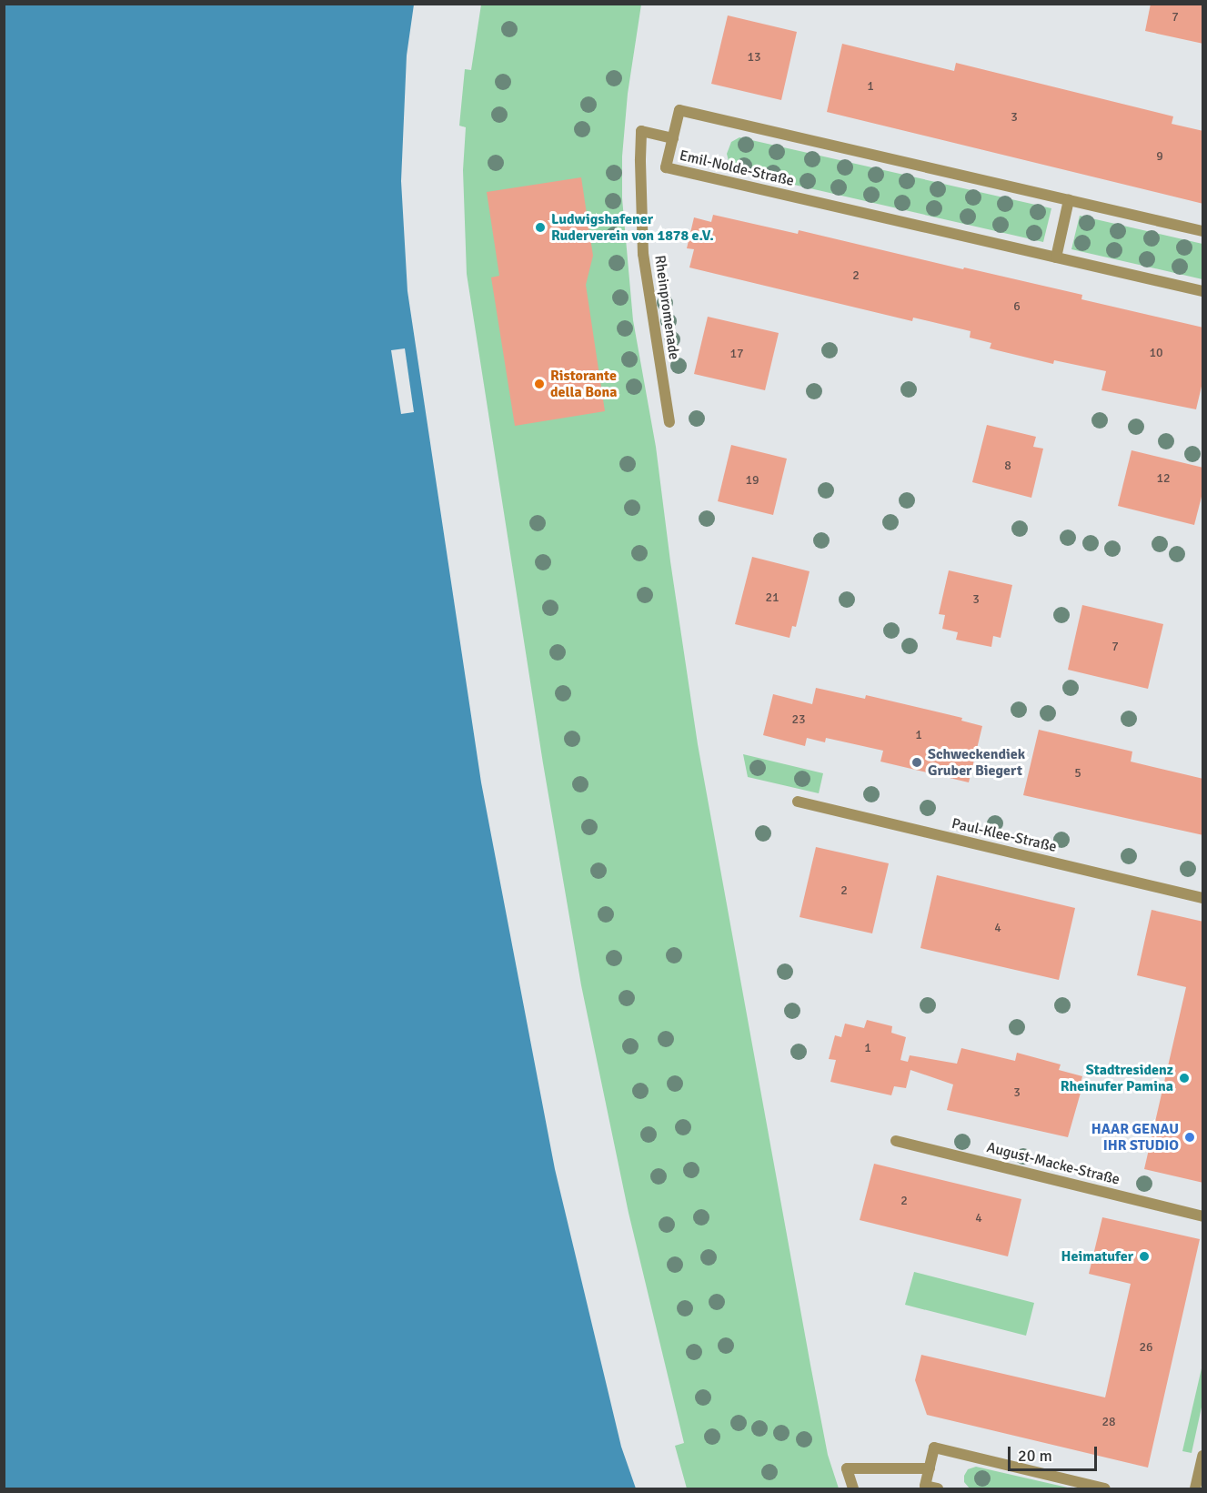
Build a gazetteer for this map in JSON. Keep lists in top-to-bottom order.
{
  "streets": {
    "street": [
      "Emil-Nolde-Straße",
      "Rheinpromenade",
      "Paul-Klee-Straße",
      "August-Macke-Straße"
    ]
  },
  "crossings": [
    ["Emil-Nolde-Straße", "Rheinpromenade"]
  ],
  "places": [
    "Ludwigshafener Ruderverein von 1878 e.V.",
    "Ristorante della Bona",
    "Schweckendiek Gruber Biegert",
    "Stadtresidenz Rheinufer Pamina",
    "HAAR GENAU IHR STUDIO",
    "Heimatufer"
  ],
  "house_numbers": [
    "7",
    "13",
    "1",
    "3",
    "9",
    "2",
    "6",
    "10",
    "17",
    "8",
    "12",
    "19",
    "21",
    "3",
    "7",
    "23",
    "1",
    "5",
    "2",
    "4",
    "1",
    "3",
    "2",
    "4",
    "26",
    "28"
  ],
  "scale_bar": "20 m"
}
